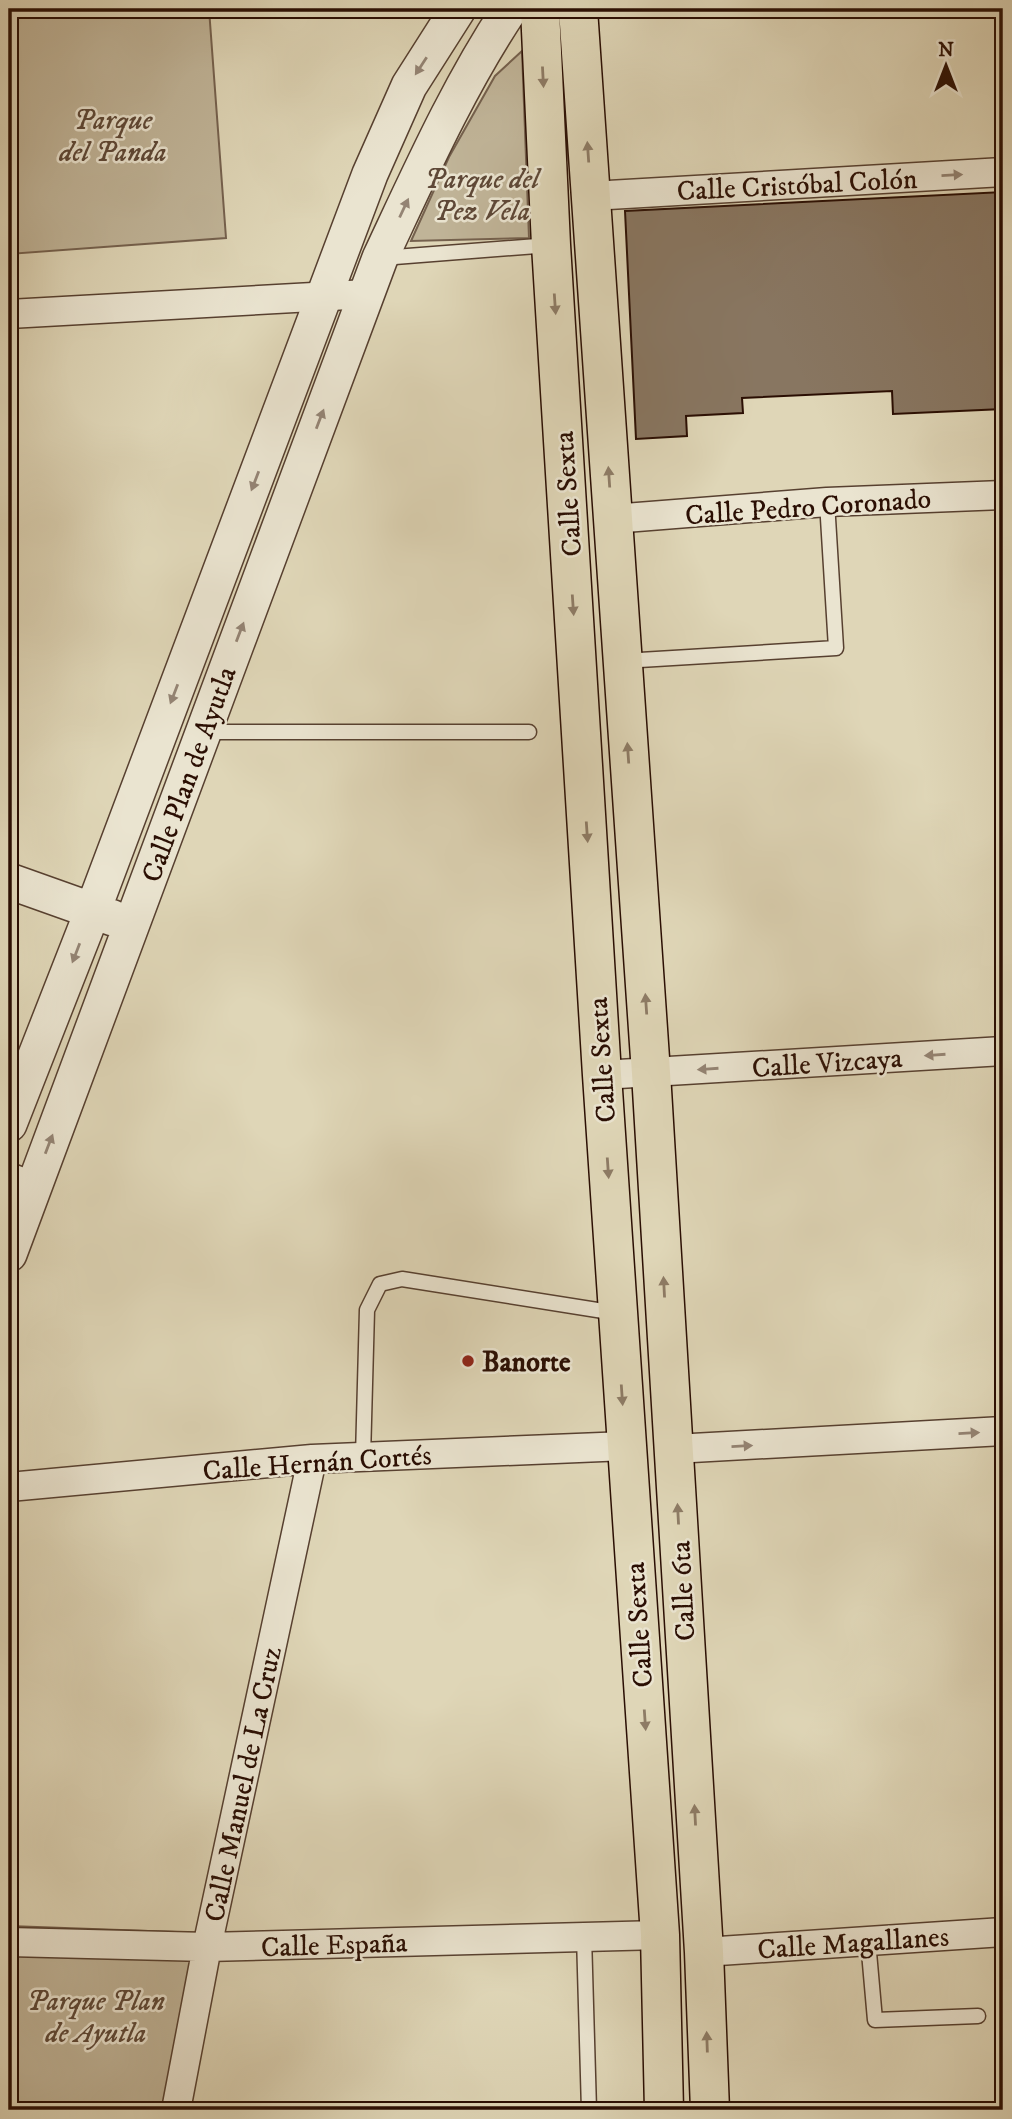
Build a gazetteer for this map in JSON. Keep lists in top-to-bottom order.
{
  "streets": {
    "main road": ["Calle Sexta", "Calle 6ta"],
    "street": [
      "Calle Cristóbal Colón",
      "Calle Pedro Coronado",
      "Calle Plan de Ayutla",
      "Calle Vizcaya",
      "Calle Hernán Cortés",
      "Calle Manuel de La Cruz",
      "Calle Magallanes",
      "Calle España"
    ]
  },
  "crossings": [
    ["Calle Cristóbal Colón", "Calle Sexta"],
    ["Calle Sexta", "Calle Pedro Coronado"],
    ["Calle Sexta", "Calle Vizcaya"],
    ["Calle Sexta", "Calle Hernán Cortés"],
    ["Calle Sexta", "Calle 6ta"],
    ["Calle Sexta", "Calle España"],
    ["Calle Vizcaya", "Calle 6ta"],
    ["Calle Hernán Cortés", "Calle Manuel de La Cruz"],
    ["Calle 6ta", "Calle Magallanes"],
    ["Calle Manuel de La Cruz", "Calle España"]
  ],
  "one_way": ["Calle Cristóbal Colón", "Calle Vizcaya", "Calle 6ta"],
  "parks": ["Parque del Panda", "Parque del Pez Vela", "Parque Plan de Ayutla"],
  "places": ["Banorte"],
  "north": "top"
}
